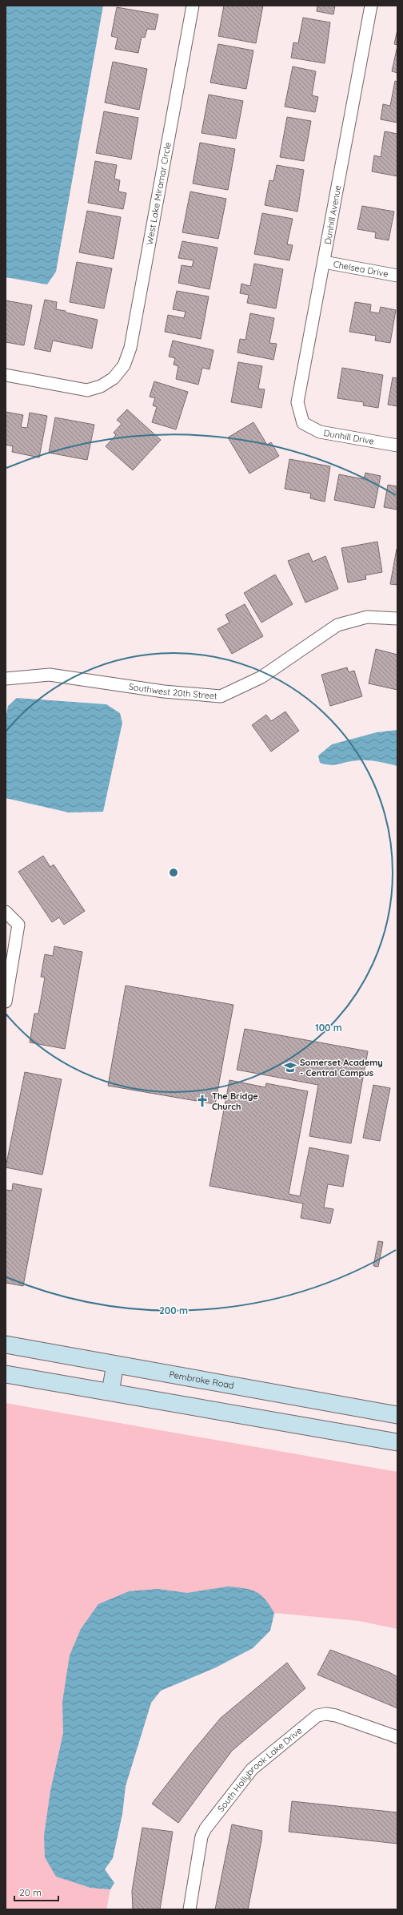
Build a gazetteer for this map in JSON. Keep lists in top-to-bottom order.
{
  "streets": {
    "main road": ["Pembroke Road"],
    "street": [
      "West Lake Miramar Circle",
      "Dunhill Avenue",
      "Chelsea Drive",
      "Dunhill Drive",
      "Southwest 20th Street",
      "South Hollybrook Lake Drive"
    ]
  },
  "crossings": [
    ["Dunhill Avenue", "Chelsea Drive"],
    ["Dunhill Avenue", "Dunhill Drive"]
  ],
  "places": {
    "school or university": ["Somerset Academy - Central Campus"],
    "church": ["The Bridge Church"]
  },
  "scale_bar": "20 m",
  "rings": ["100 m", "200 m"]
}
